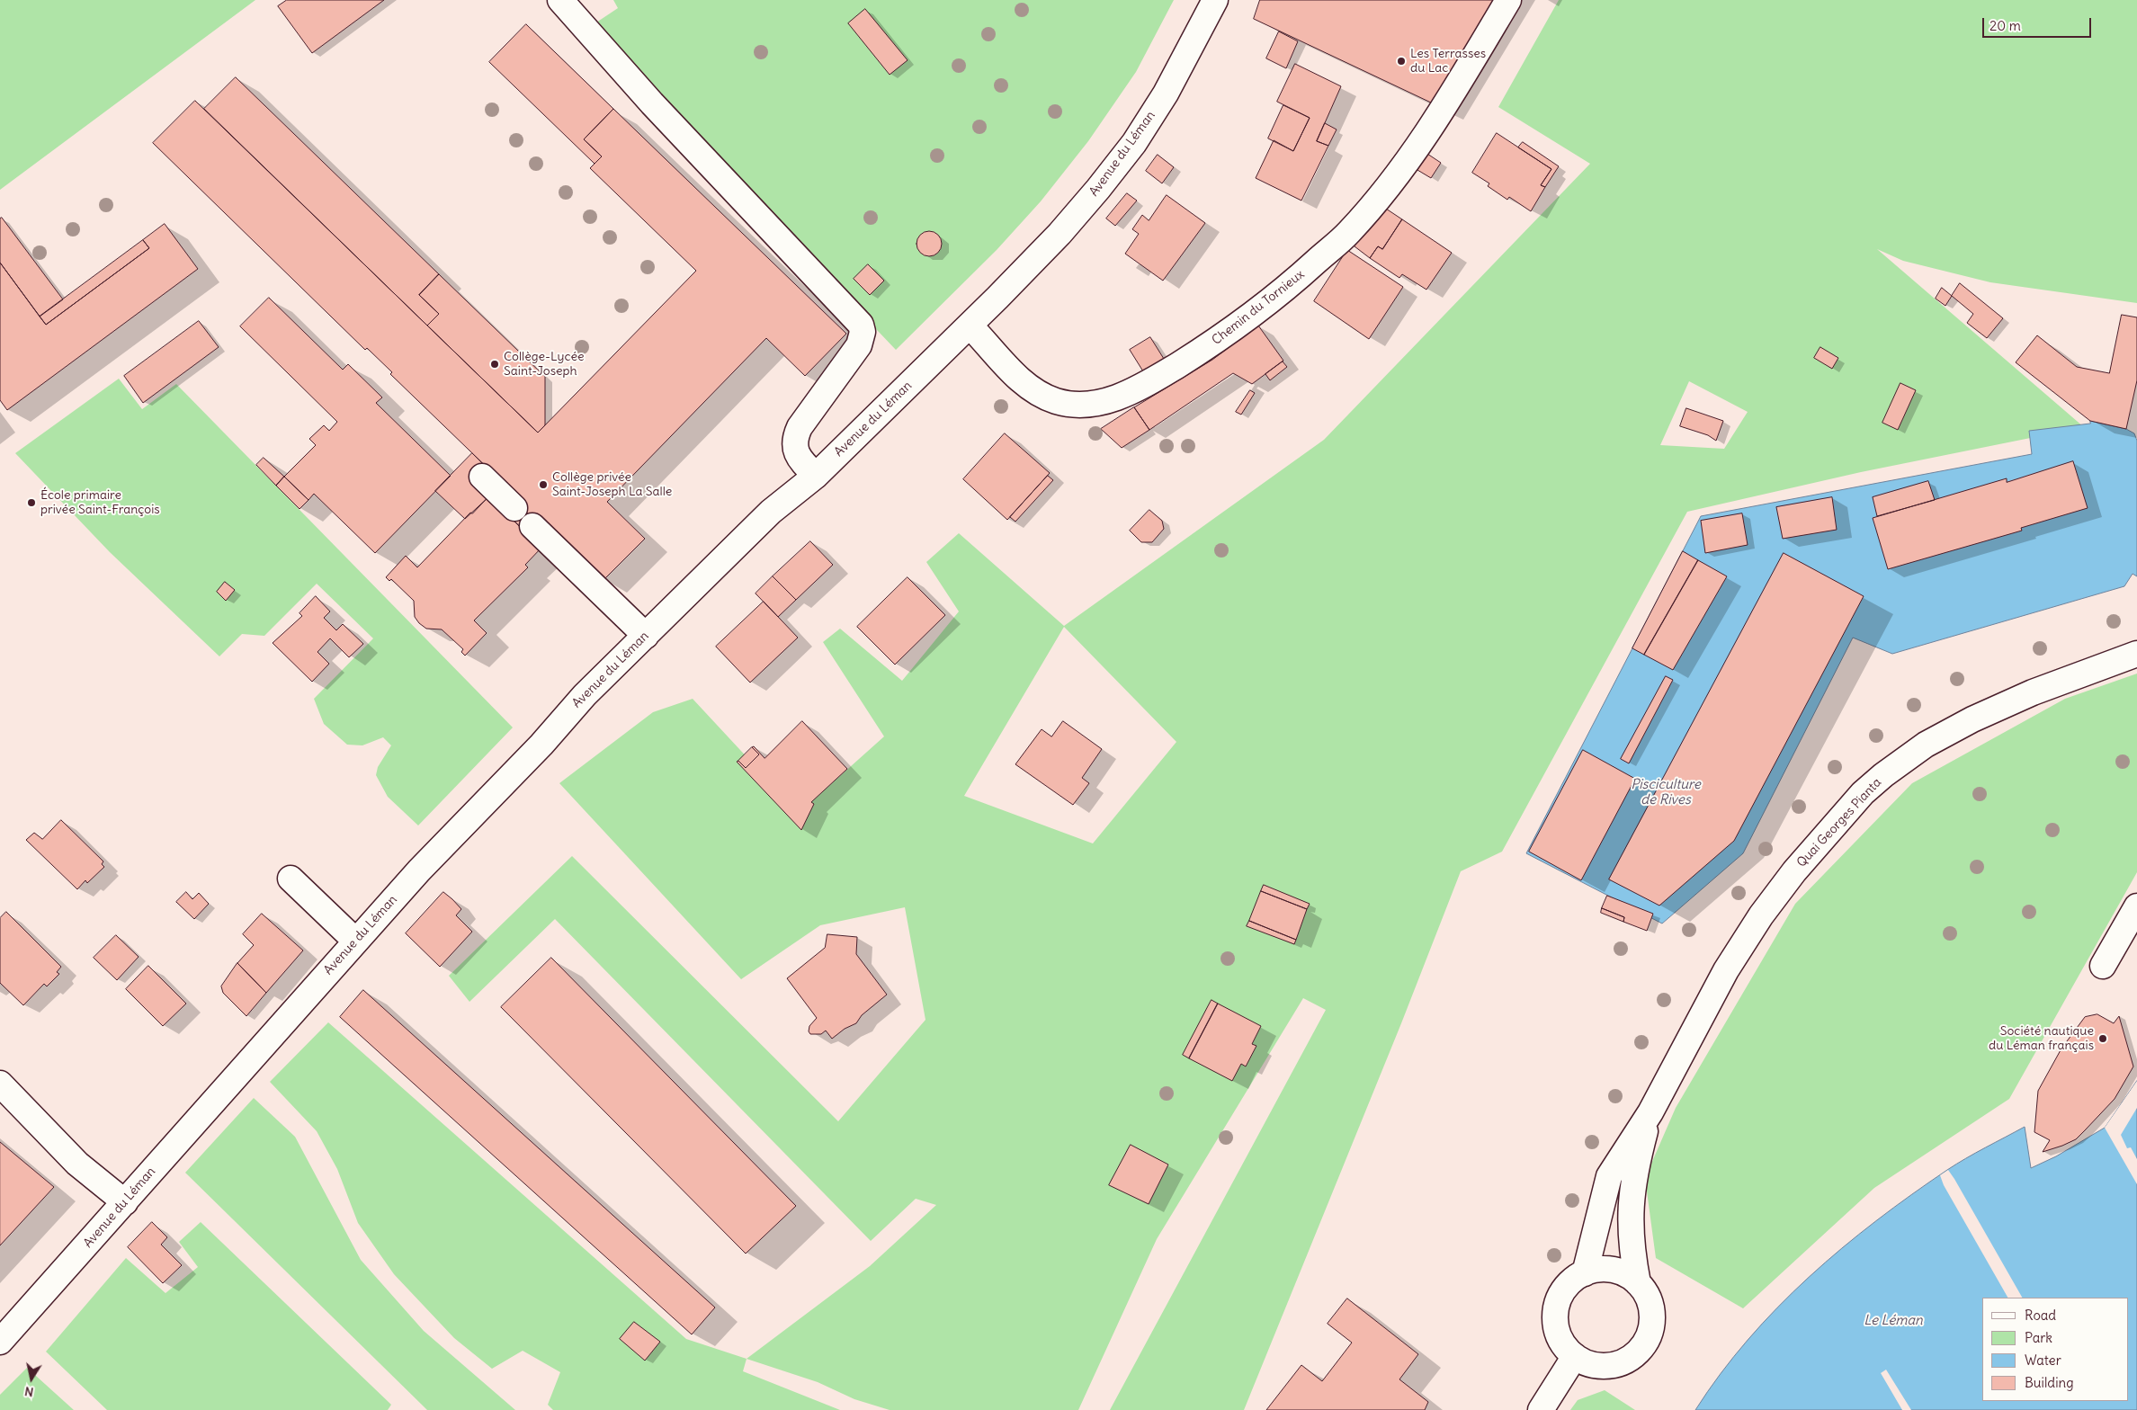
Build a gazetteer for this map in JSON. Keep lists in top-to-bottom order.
{
  "streets": {
    "street": ["Avenue du Léman", "Chemin du Tornieux", "Quai Georges Pianta"]
  },
  "crossings": [
    ["Avenue du Léman", "Chemin du Tornieux"]
  ],
  "water": ["Pisciculture de Rives", "Le Léman"],
  "places": [
    "Les Terrasses du Lac",
    "Collège-Lycée Saint-Joseph",
    "Collège privée Saint-Joseph La Salle",
    "École primaire privée Saint-François",
    "Société nautique du Léman français"
  ],
  "legend": [
    "Road",
    "Park",
    "Water",
    "Building"
  ],
  "scale_bar": "20 m",
  "north": "bottom"
}
